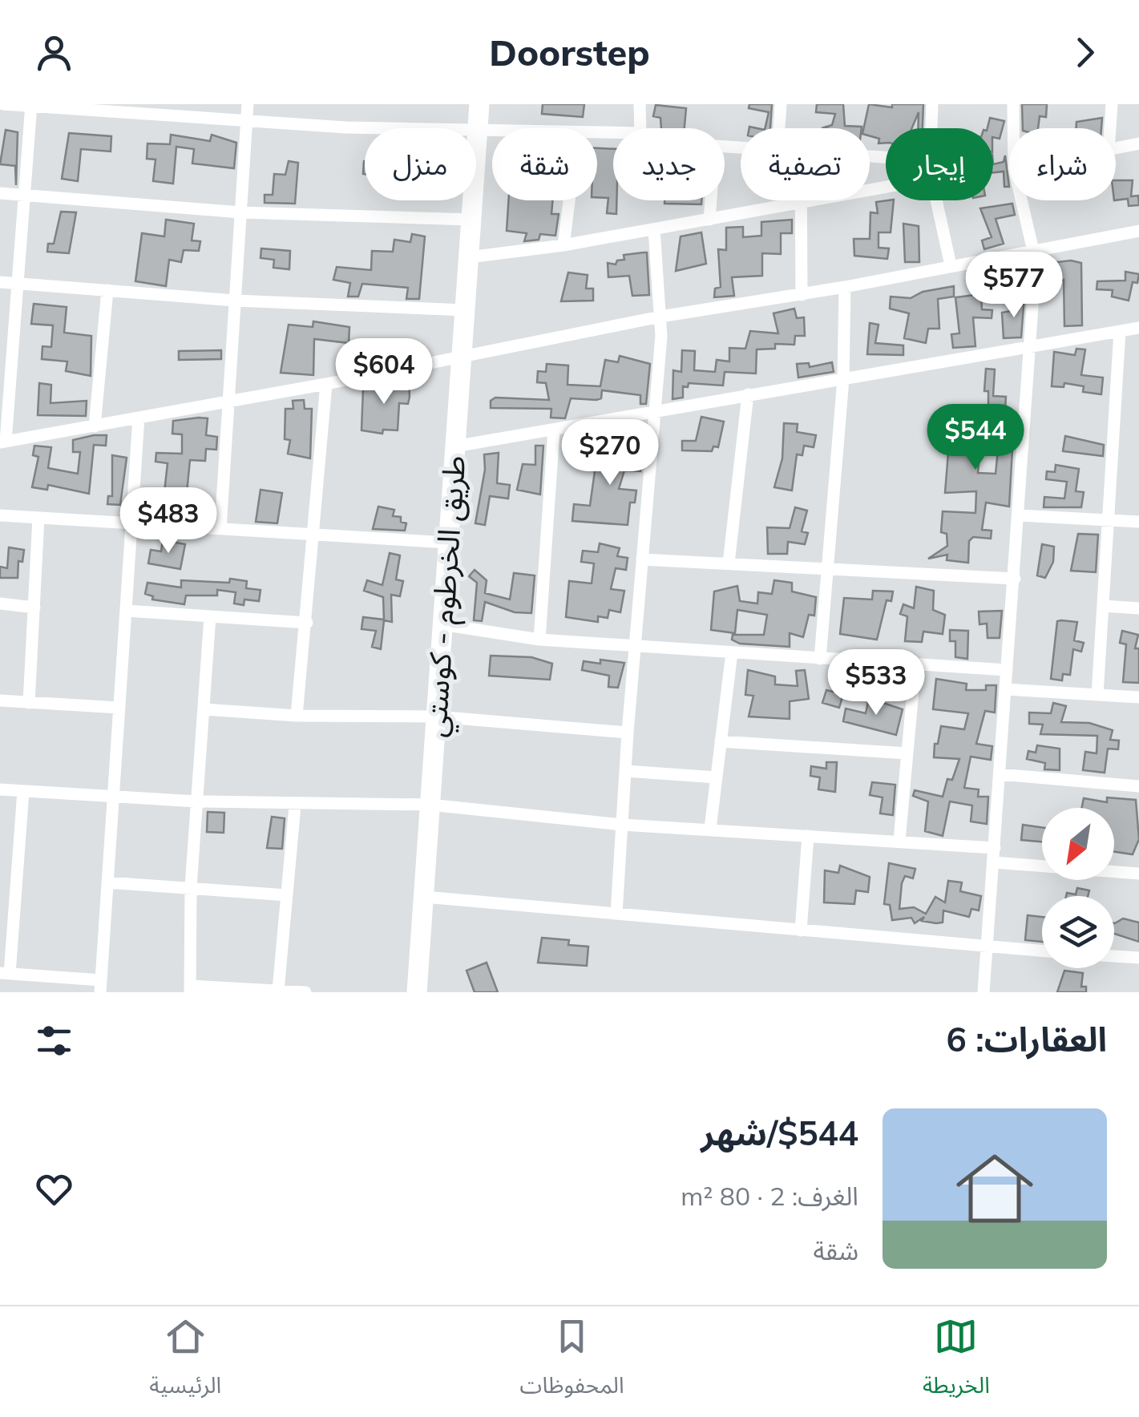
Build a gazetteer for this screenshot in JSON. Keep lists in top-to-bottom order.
{
  "streets": {
    "highway": ["طريق الخرطوم - كوستي"]
  },
  "north": "bottom left",
  "page": {
    "header": "Doorstep",
    "chip": [
      "شراء",
      "إيجار",
      "تصفية",
      "جديد",
      "شقة",
      "منزل"
    ],
    "price": [
      "$577",
      "$604",
      "$544",
      "$270",
      "$483",
      "$533"
    ],
    "heading": "العقارات: 6",
    "list": [
      {
        "name": "$544/شهر",
        "note": "الغرف: 2 · 80 m² · شقة"
      }
    ],
    "tabs": ["الخريطة", "المحفوظات", "الرئيسية"]
  }
}
